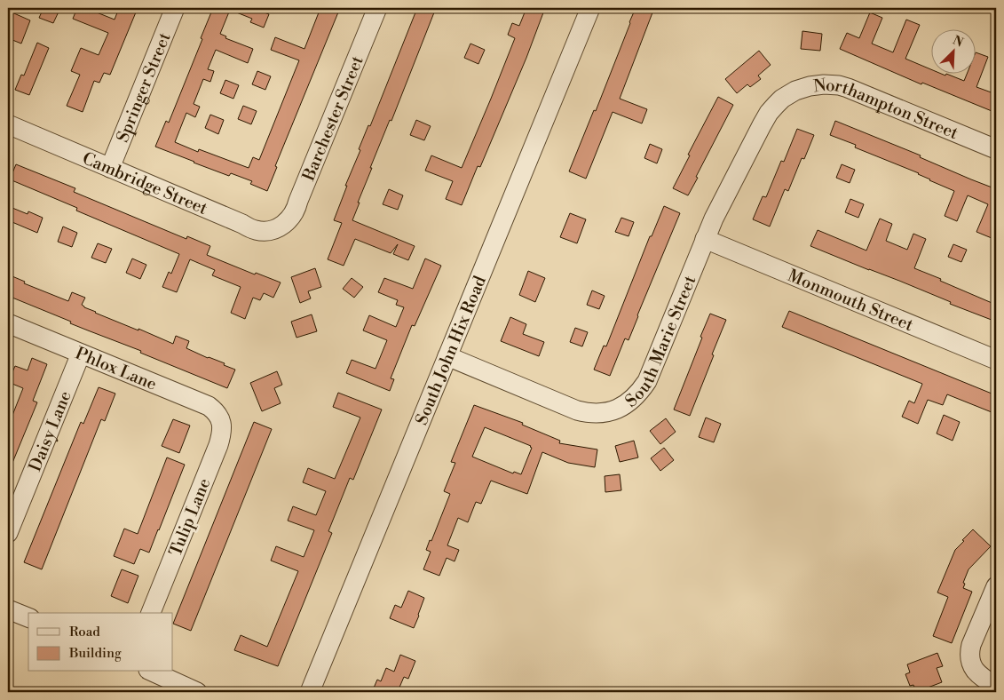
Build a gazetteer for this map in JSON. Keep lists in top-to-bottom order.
{
  "streets": {
    "street": [
      "Springer Street",
      "Northampton Street",
      "Barchester Street",
      "Cambridge Street",
      "Monmouth Street",
      "South Marie Street",
      "South John Hix Road",
      "Phlox Lane",
      "Daisy Lane",
      "Tulip Lane"
    ]
  },
  "crossings": [
    ["Springer Street", "Cambridge Street"],
    ["Northampton Street", "South Marie Street"],
    ["Barchester Street", "Cambridge Street"],
    ["Monmouth Street", "South Marie Street"],
    ["South Marie Street", "South John Hix Road"],
    ["Phlox Lane", "Daisy Lane"],
    ["Phlox Lane", "Tulip Lane"]
  ],
  "legend": ["Road", "Building"],
  "north": "top right"
}
